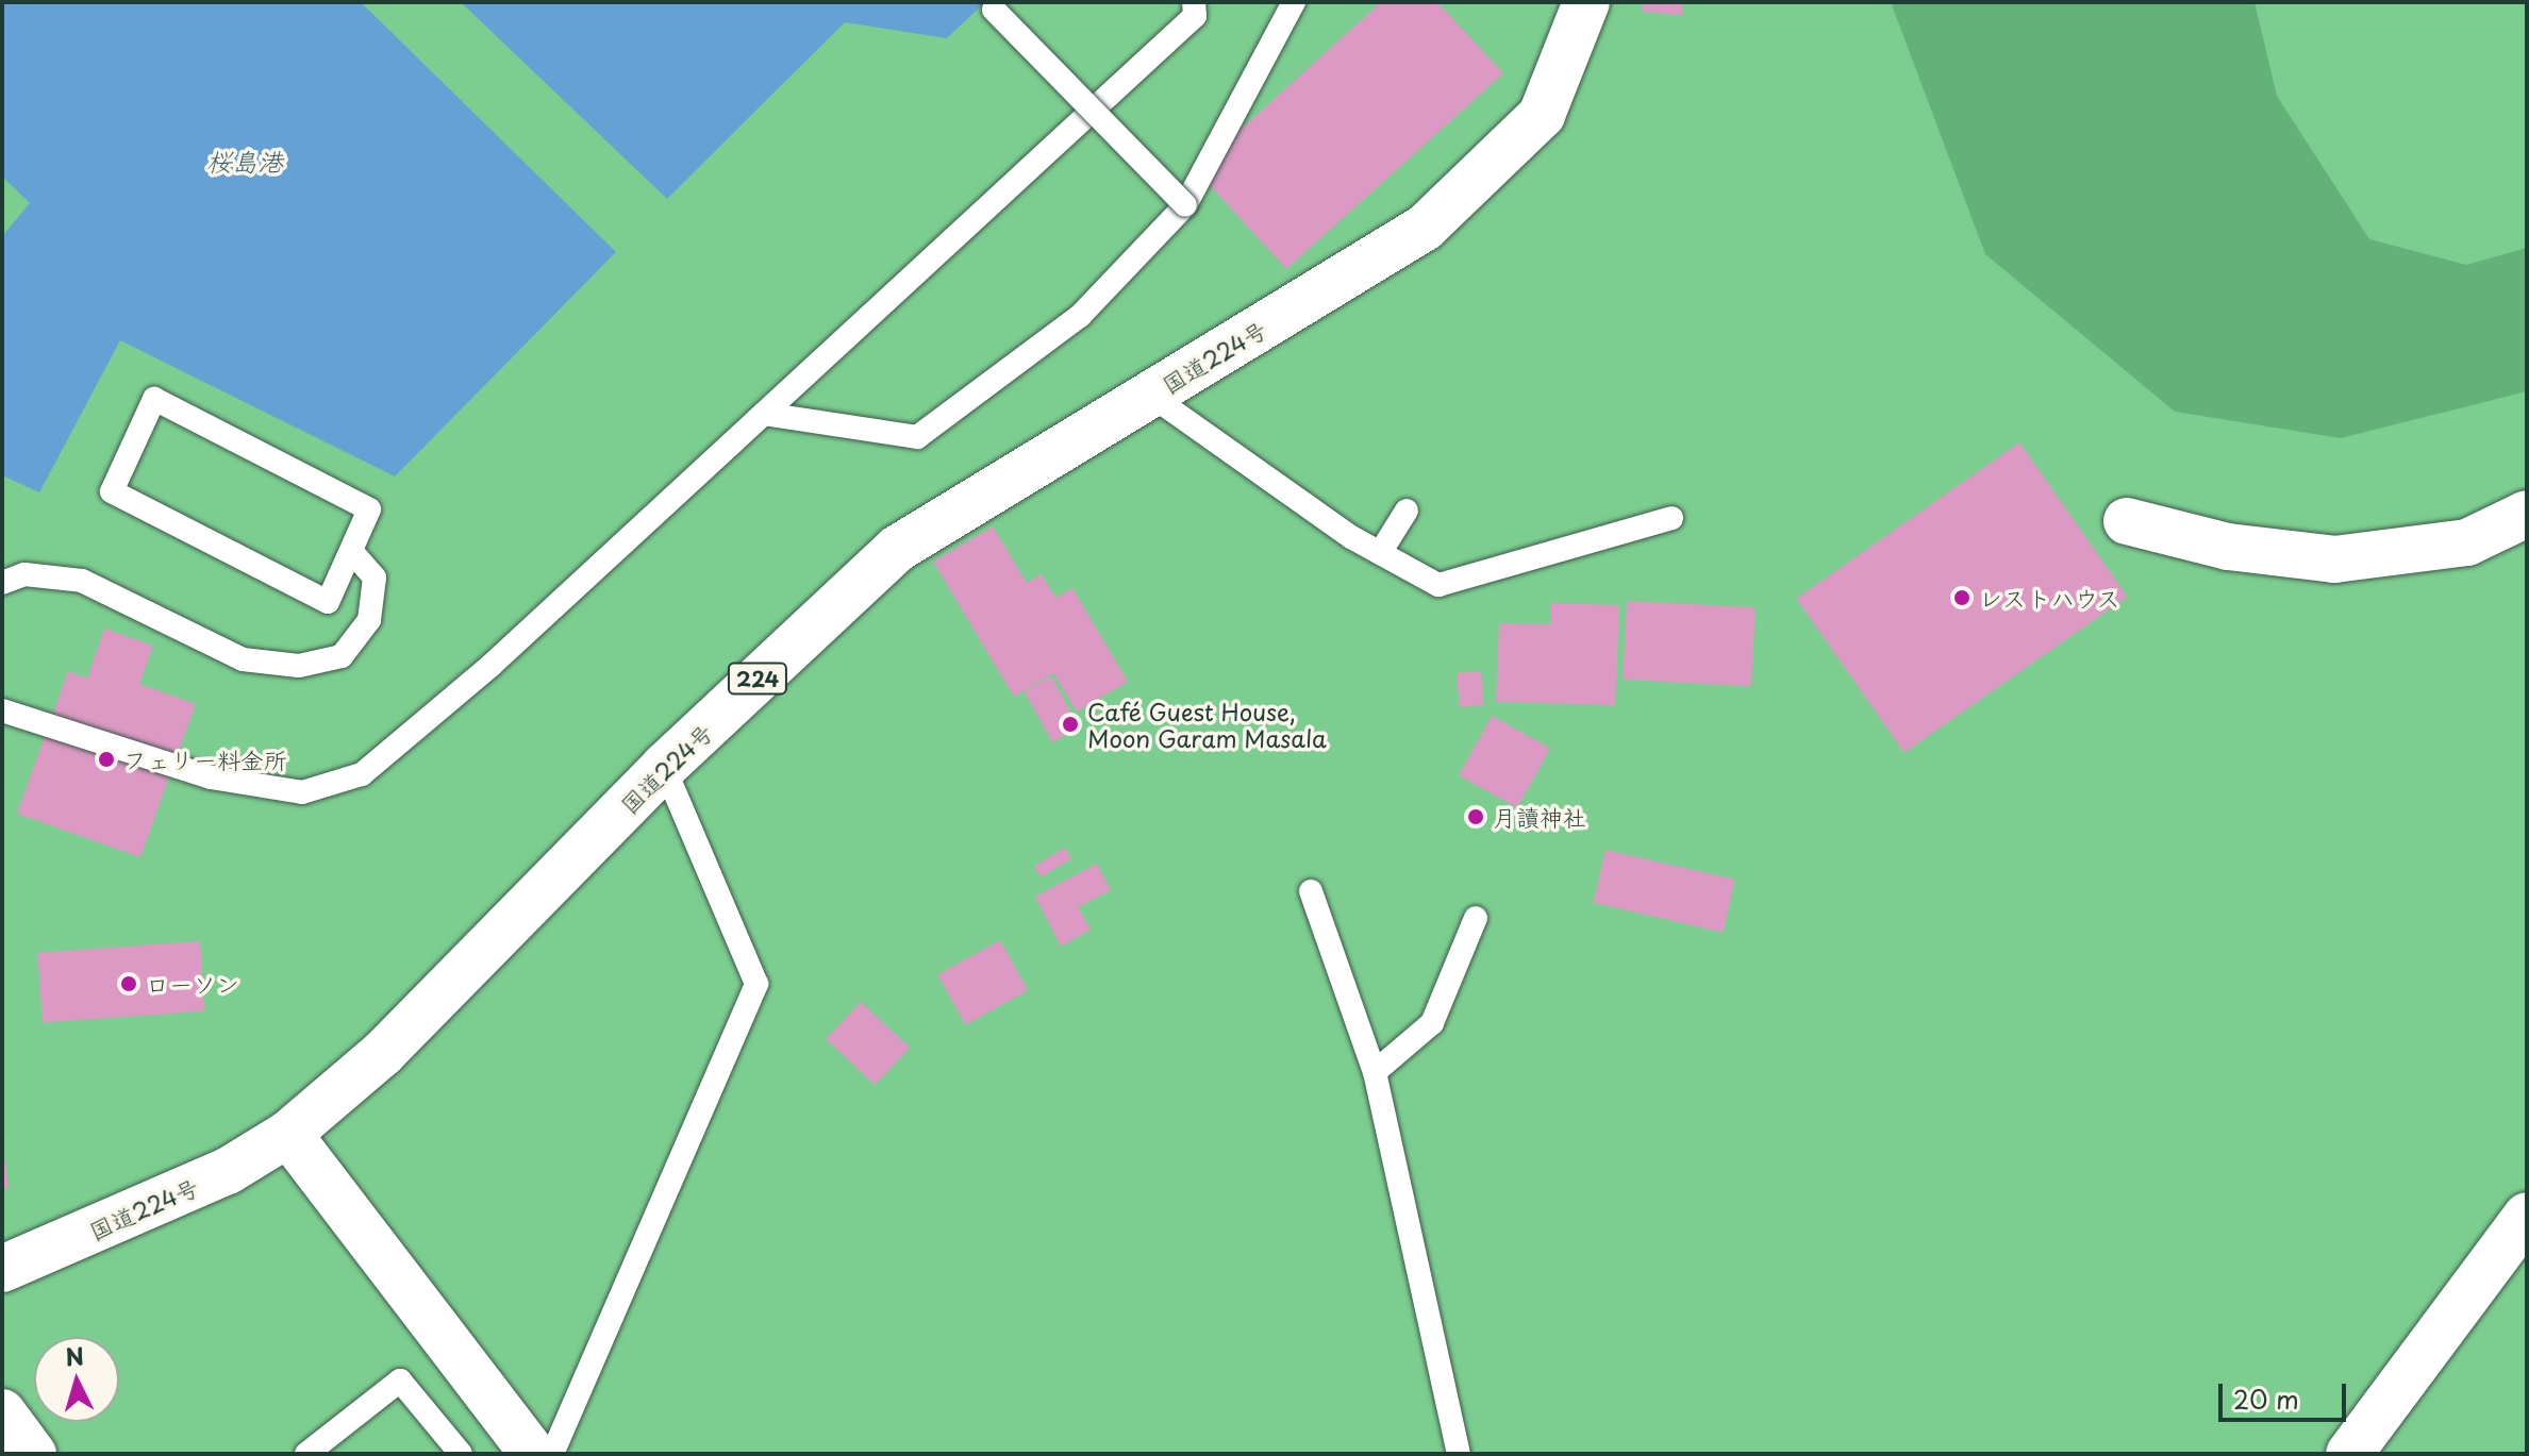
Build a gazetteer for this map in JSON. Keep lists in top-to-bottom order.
{
  "streets": {
    "main road": ["国道224号", "224"]
  },
  "water": ["桜島港"],
  "places": [
    "レストハウス",
    "Café Guest House, Moon Garam Masala",
    "フェリー料金所",
    "月讀神社",
    "ローソン"
  ],
  "scale_bar": "20 m",
  "north": "top"
}
